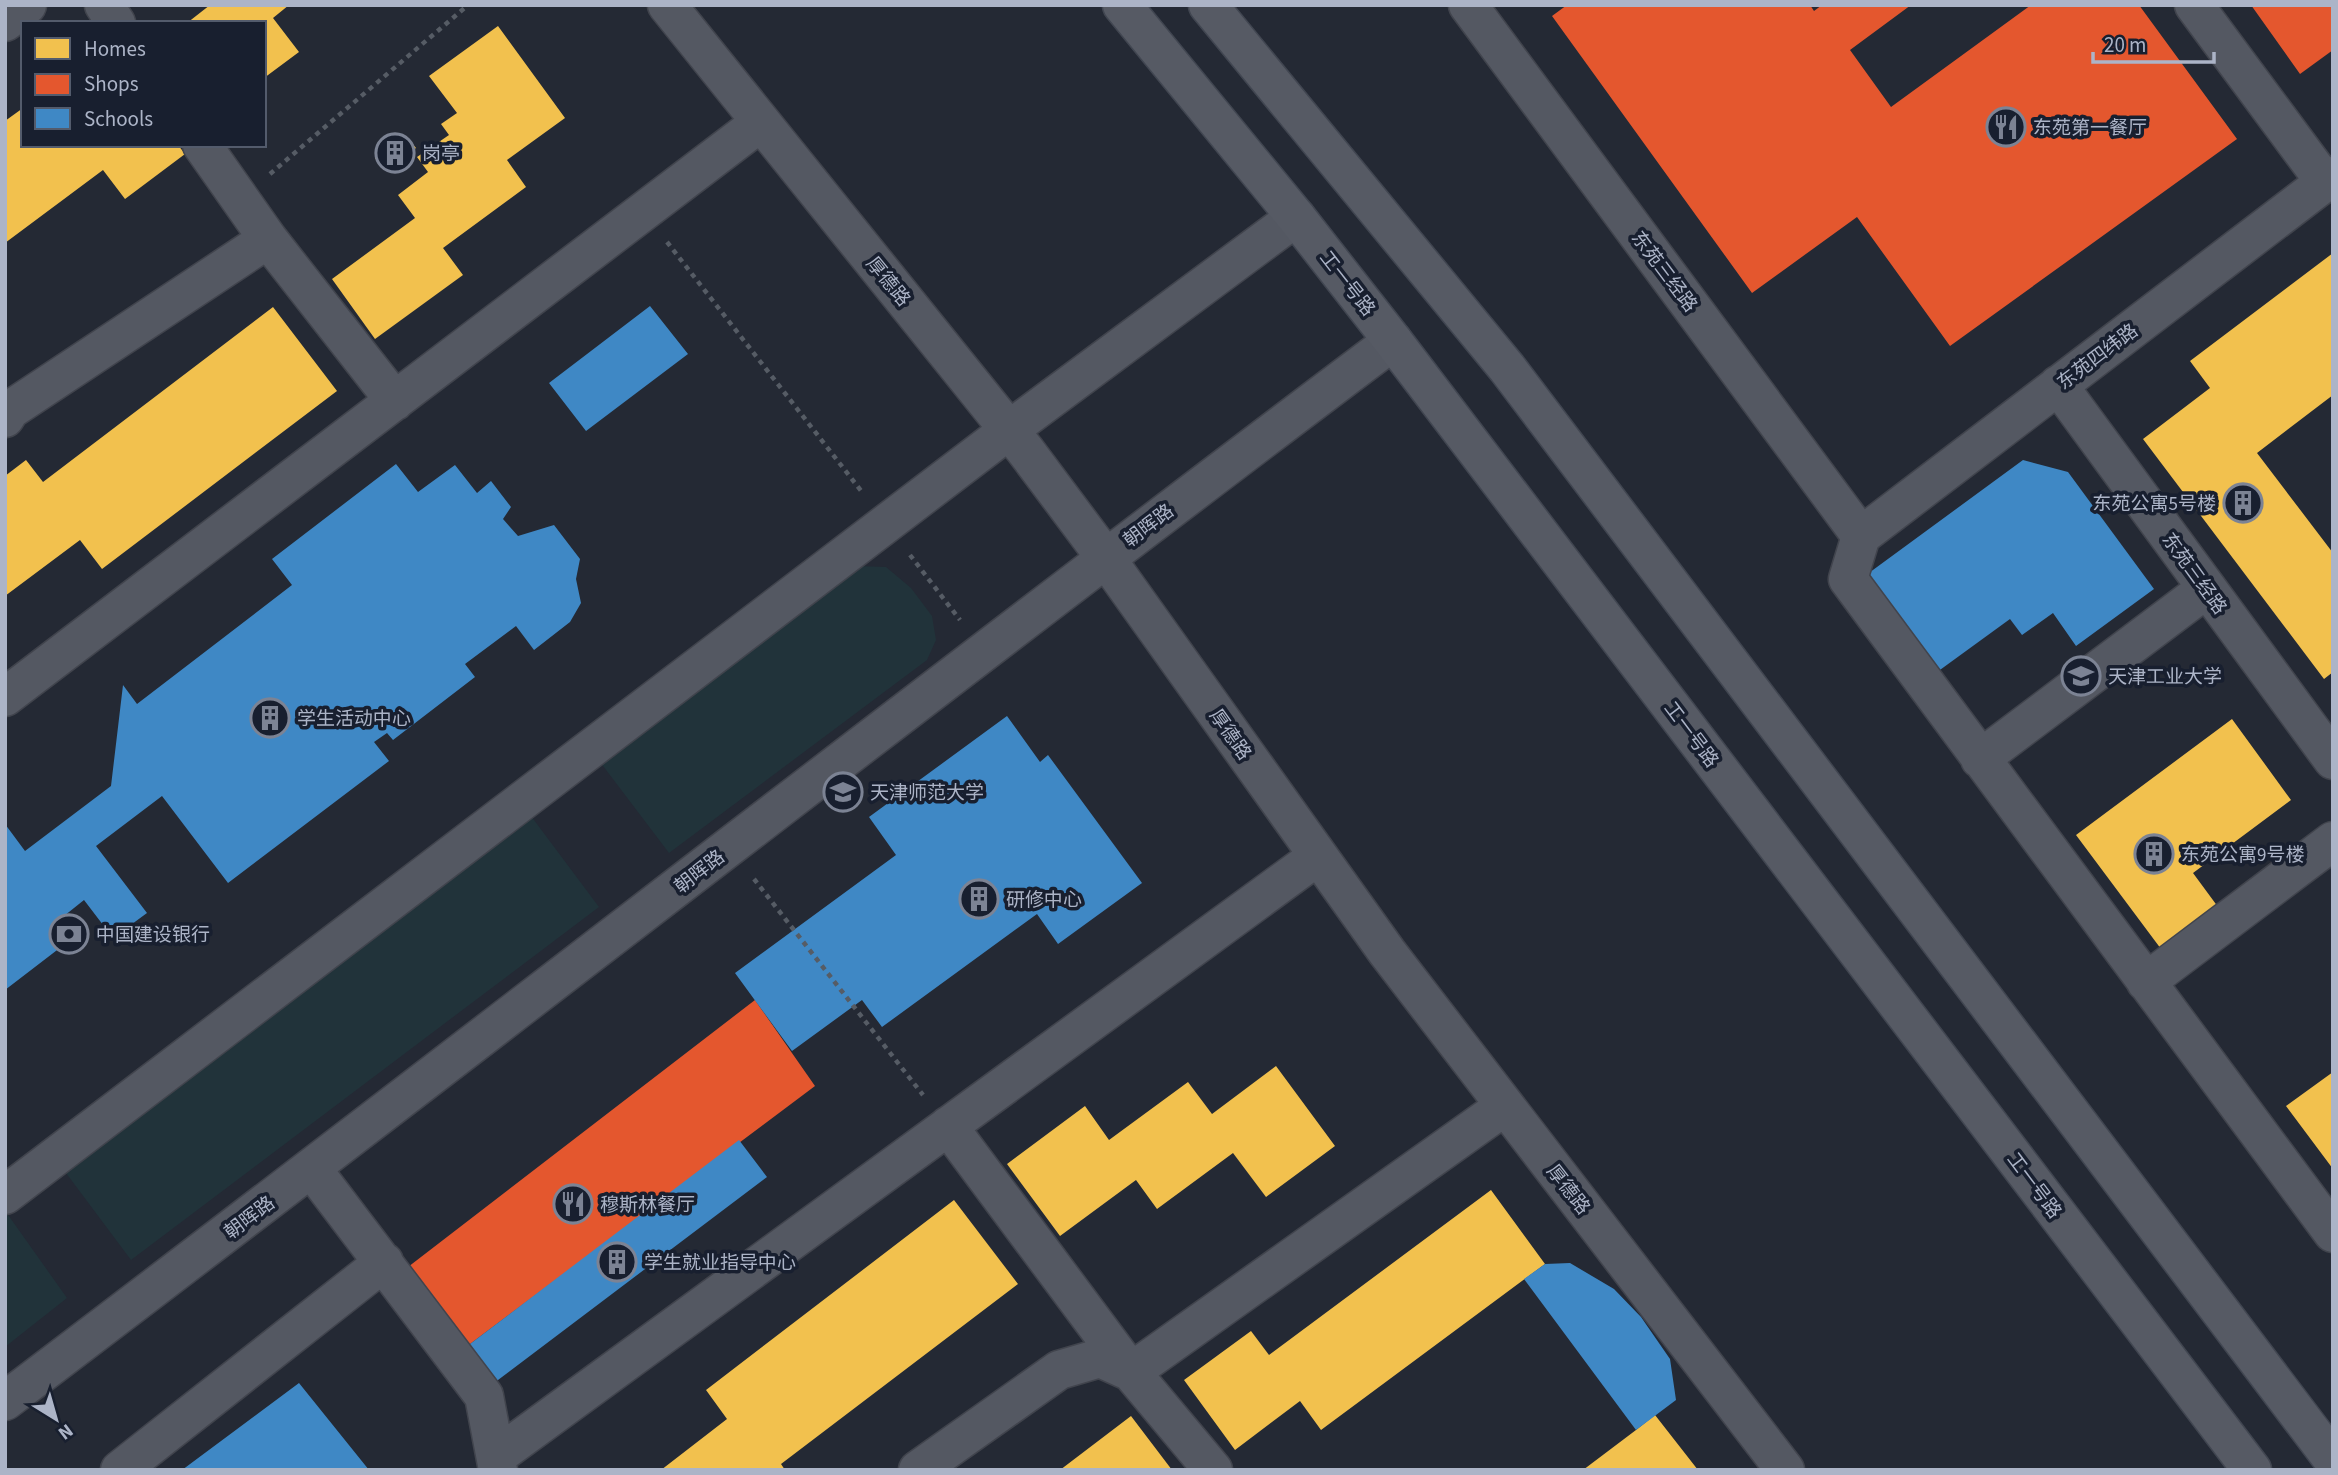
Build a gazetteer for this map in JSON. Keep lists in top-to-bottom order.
{
  "streets": {
    "main road": ["工一号路"],
    "street": [
      "东苑三经路",
      "厚德路",
      "东苑四纬路",
      "朝晖路"
    ]
  },
  "crossings": [
    ["东苑三经路", "东苑四纬路"],
    ["厚德路", "朝晖路"],
    ["工一号路", "朝晖路"]
  ],
  "places": {
    "restaurant": ["东苑第一餐厅", "穆斯林餐厅"],
    "building": [
      "岗亭",
      "东苑公寓5号楼",
      "学生活动中心",
      "东苑公寓9号楼",
      "研修中心",
      "学生就业指导中心"
    ],
    "school or university": ["天津工业大学", "天津师范大学"],
    "bank": ["中国建设银行"]
  },
  "legend": ["Homes", "Shops", "Schools"],
  "scale_bar": "20 m",
  "north": "bottom right"
}
